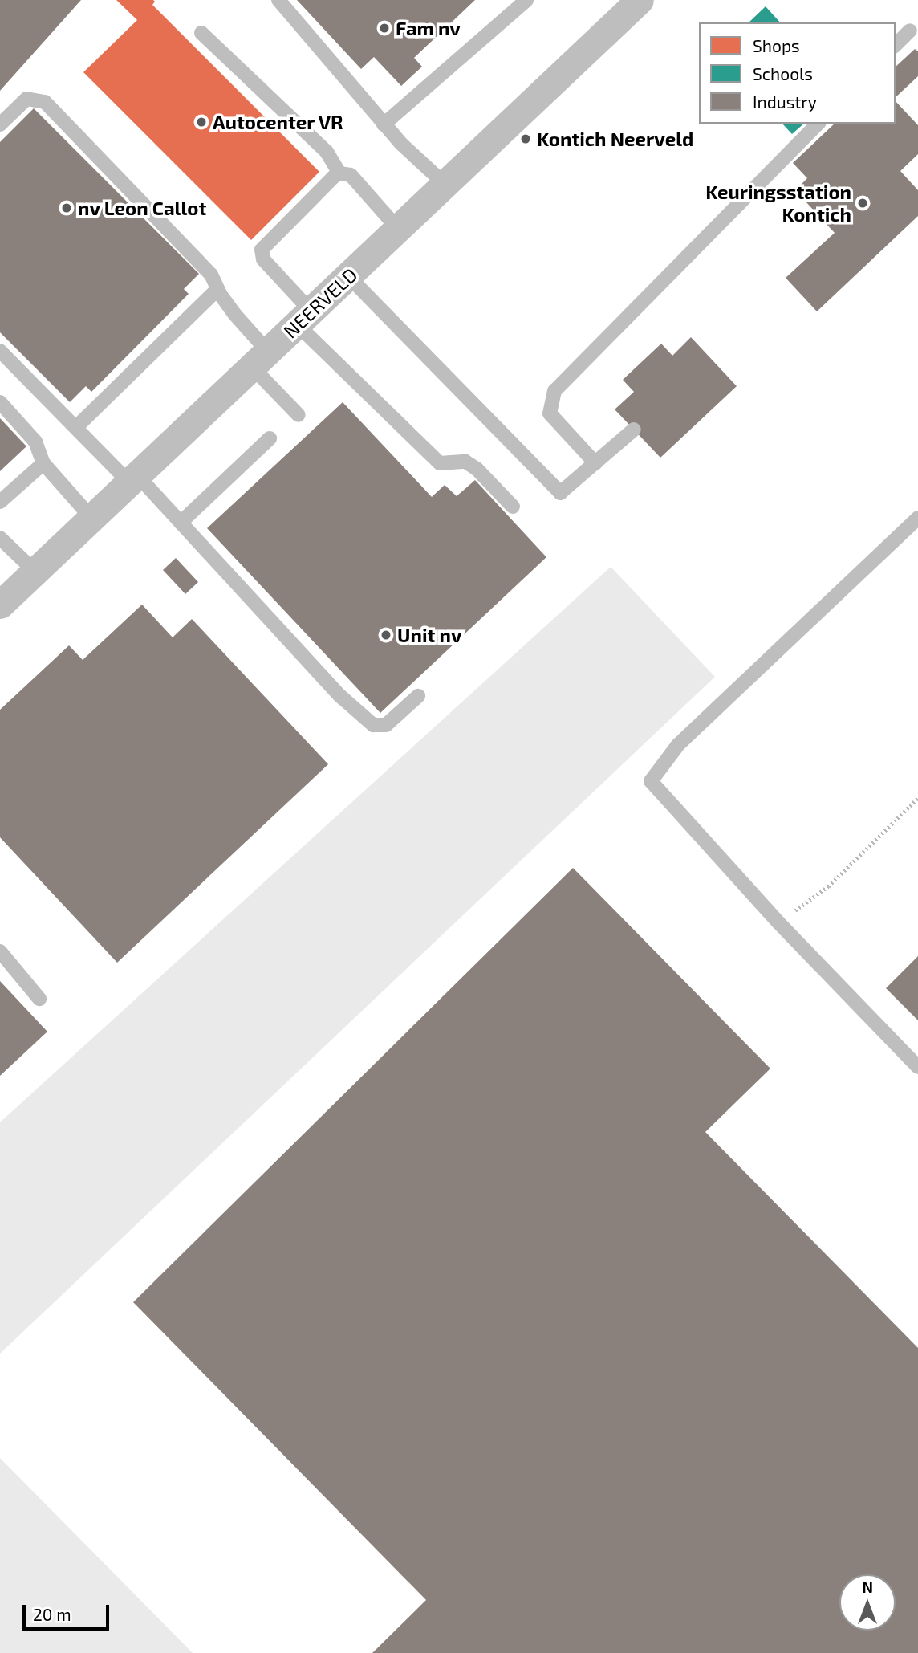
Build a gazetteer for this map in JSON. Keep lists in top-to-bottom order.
{
  "streets": {
    "street": ["NEERVELD"]
  },
  "places": [
    "Fam nv",
    "Autocenter VR",
    "Kontich Neerveld",
    "Keuringsstation Kontich",
    "nv Leon Callot",
    "Unit nv"
  ],
  "legend": ["Shops", "Schools", "Industry"],
  "scale_bar": "20 m",
  "north": "top"
}
